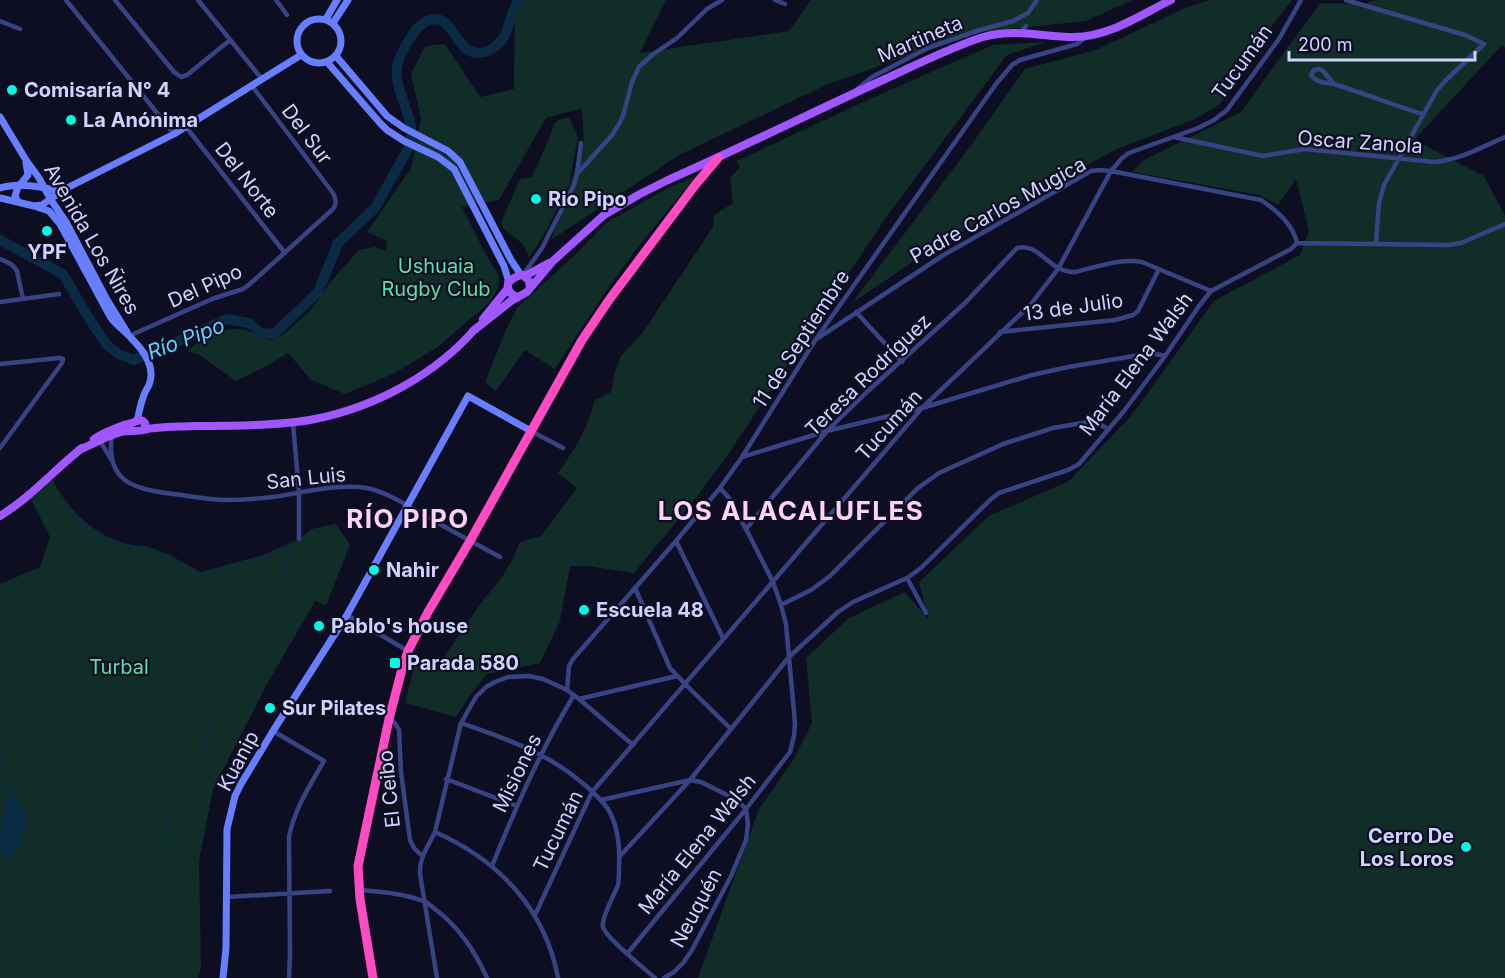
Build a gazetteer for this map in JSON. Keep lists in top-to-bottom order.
{
  "streets": {
    "street": [
      "Martineta",
      "Tucumán",
      "Del Sur",
      "Oscar Zanola",
      "Del Norte",
      "Padre Carlos Mugica",
      "Avenida Los Ñires",
      "Del Pipo",
      "13 de Julio",
      "11 de Septiembre",
      "María Elena Walsh",
      "Teresa Rodríguez",
      "San Luis",
      "Kuanip",
      "Misiones",
      "El Ceibo",
      "Neuquén"
    ]
  },
  "crossings": [
    ["Tucumán", "Oscar Zanola"],
    ["Tucumán", "Padre Carlos Mugica"],
    ["Tucumán", "13 de Julio"],
    ["Tucumán", "Teresa Rodríguez"],
    ["Del Sur", "Del Pipo"],
    ["Del Norte", "Del Pipo"],
    ["Padre Carlos Mugica", "11 de Septiembre"],
    ["Padre Carlos Mugica", "María Elena Walsh"],
    ["Avenida Los Ñires", "Del Pipo"],
    ["María Elena Walsh", "Neuquén"],
    ["San Luis", "Kuanip"]
  ],
  "districts": ["LOS ALACALUFLES", "RÍO PIPO"],
  "water": ["Río Pipo"],
  "parks": ["Ushuaia Rugby Club", "Turbal"],
  "places": {
    "other": [
      "Comisaría N° 4",
      "La Anónima",
      "Rio Pipo",
      "YPF",
      "Nahir",
      "Escuela 48",
      "Pablo's house",
      "Sur Pilates",
      "Cerro De Los Loros"
    ],
    "transit": ["Parada 580"]
  },
  "scale_bar": "200 m"
}
